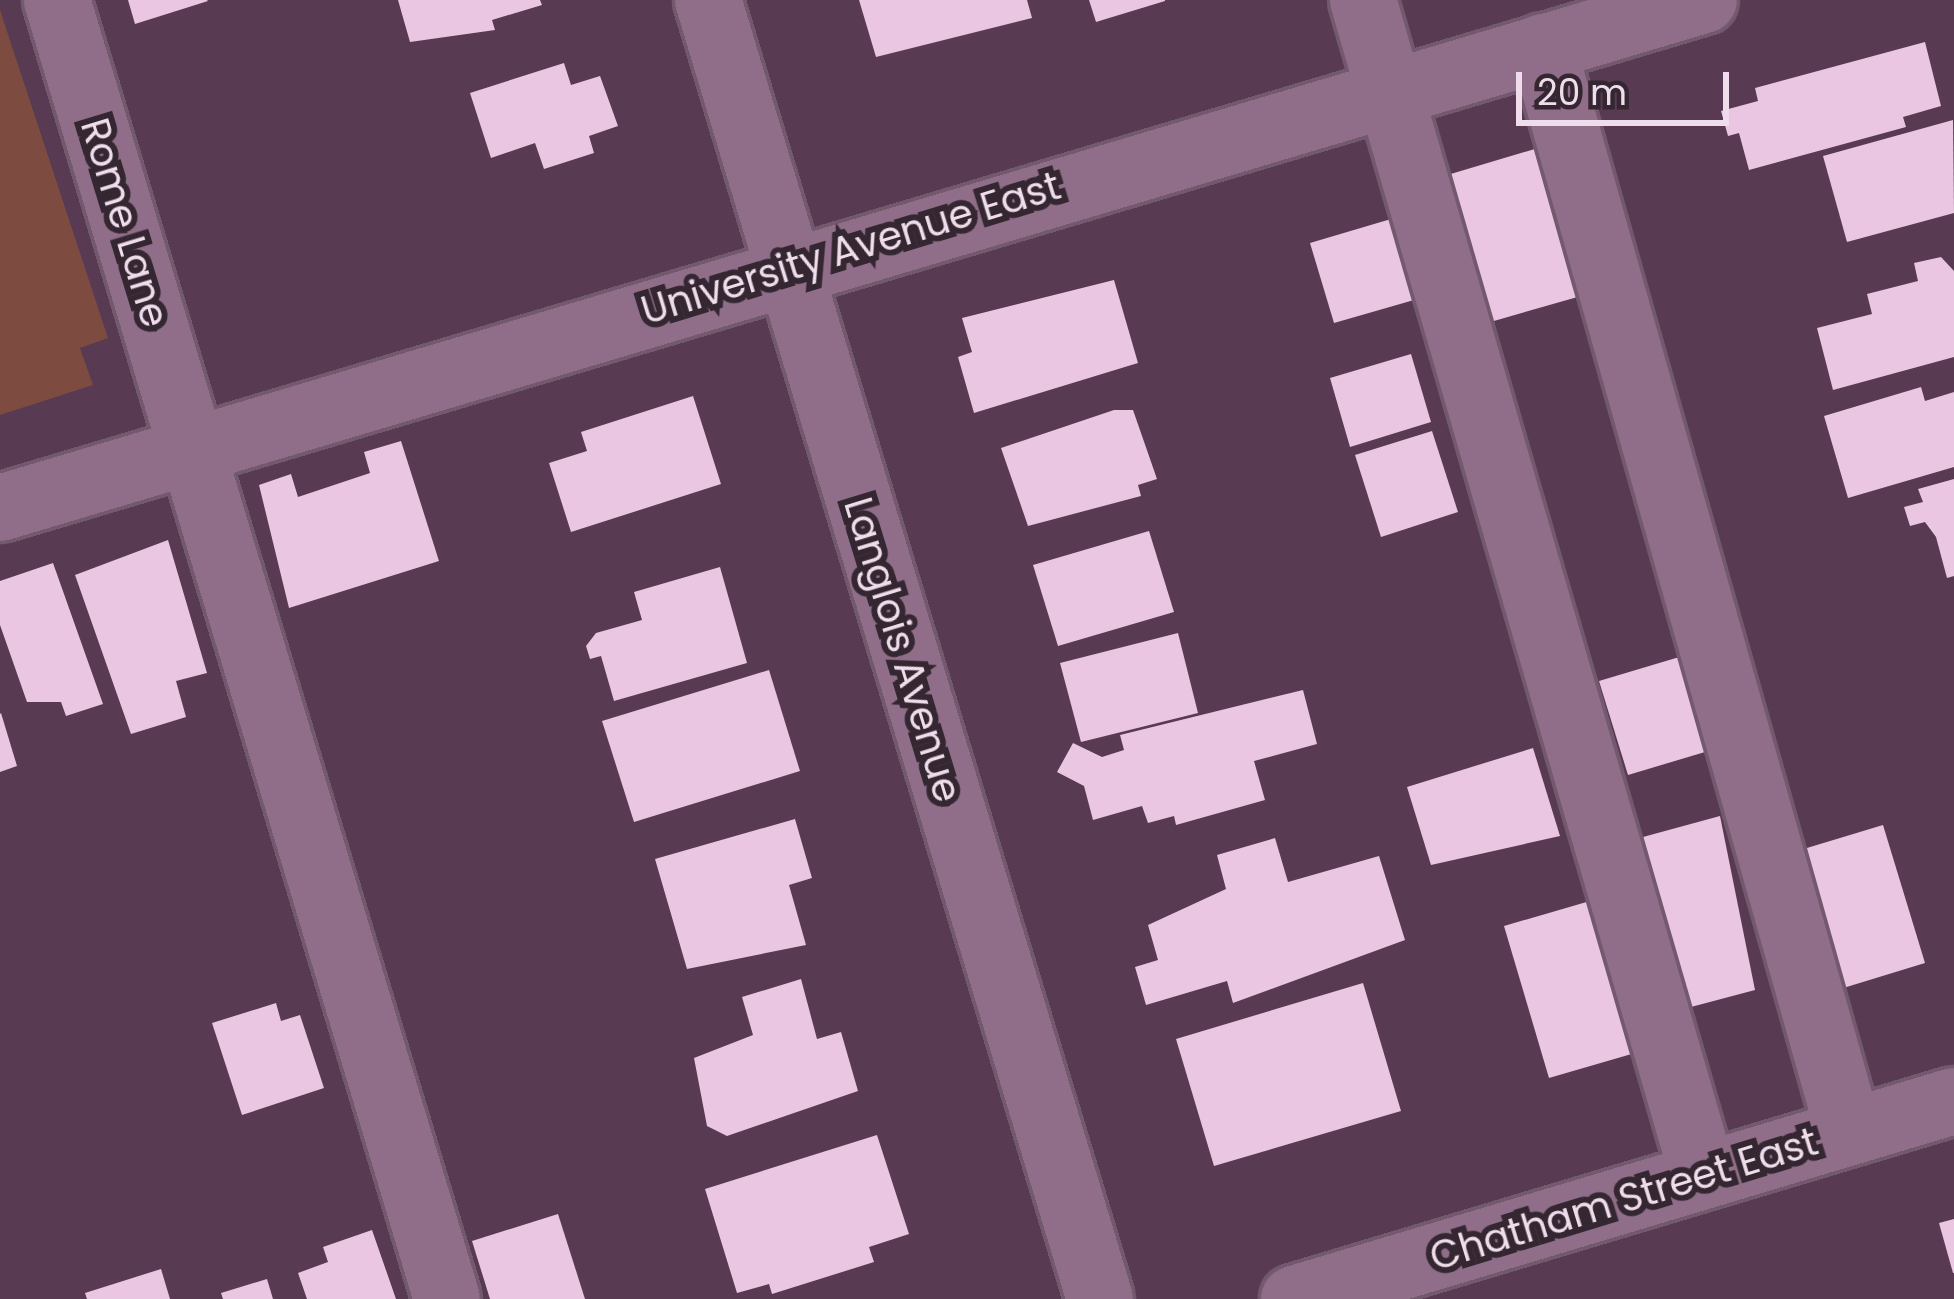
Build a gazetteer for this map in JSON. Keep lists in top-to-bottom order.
{
  "streets": {
    "street": [
      "Rome Lane",
      "University Avenue East",
      "Langlois Avenue",
      "Chatham Street East"
    ]
  },
  "crossings": [
    ["Rome Lane", "University Avenue East"],
    ["University Avenue East", "Langlois Avenue"]
  ],
  "scale_bar": "20 m"
}
